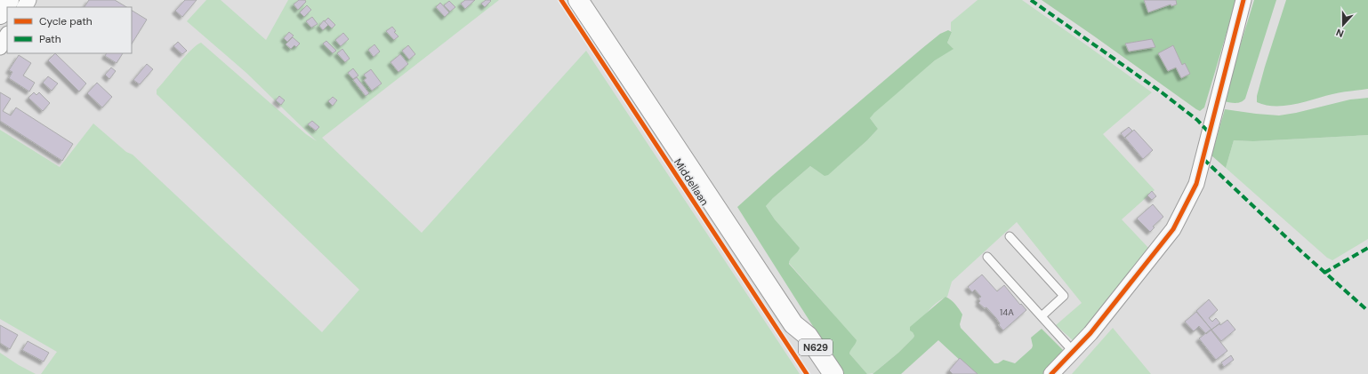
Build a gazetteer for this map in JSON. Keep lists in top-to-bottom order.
{
  "streets": {
    "main road": ["Middellaan", "N629"]
  },
  "house_numbers": ["14A"],
  "legend": ["Cycle path", "Path"],
  "north": "bottom"
}
